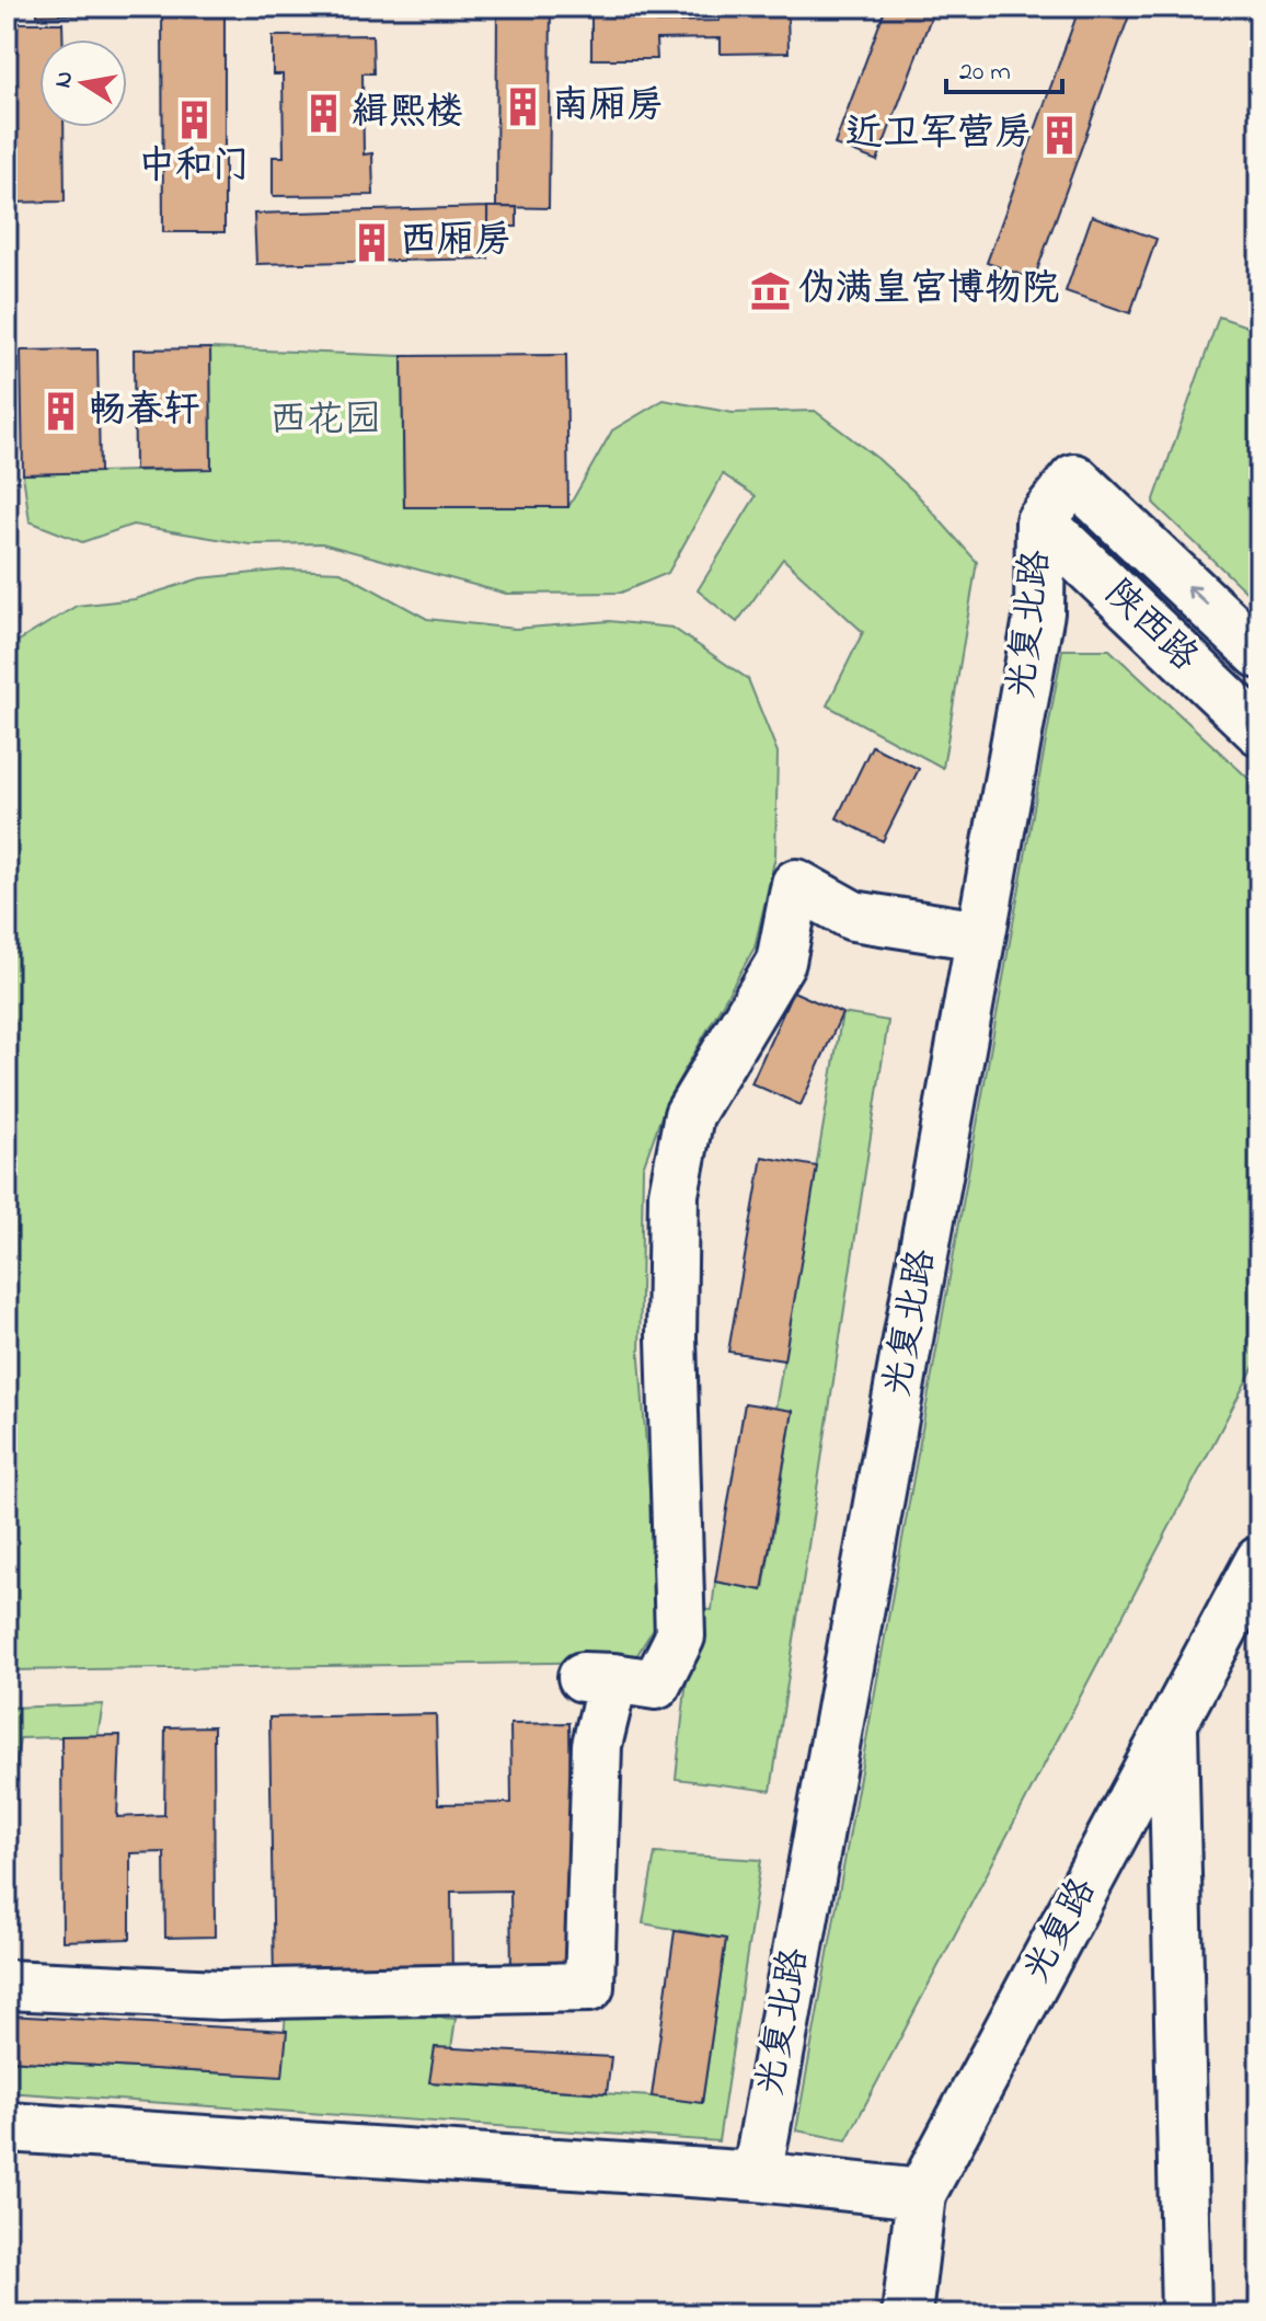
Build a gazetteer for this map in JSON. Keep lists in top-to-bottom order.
{
  "streets": {
    "street": ["光复北路", "陕西路", "光复路"]
  },
  "crossings": [
    ["光复北路", "陕西路"]
  ],
  "parks": ["西花园"],
  "places": {
    "building": [
      "南厢房",
      "緝熙楼",
      "中和门",
      "近卫军营房",
      "西厢房",
      "畅春轩"
    ],
    "museum": ["伪满皇宫博物院"]
  },
  "scale_bar": "20 m",
  "north": "left"
}
